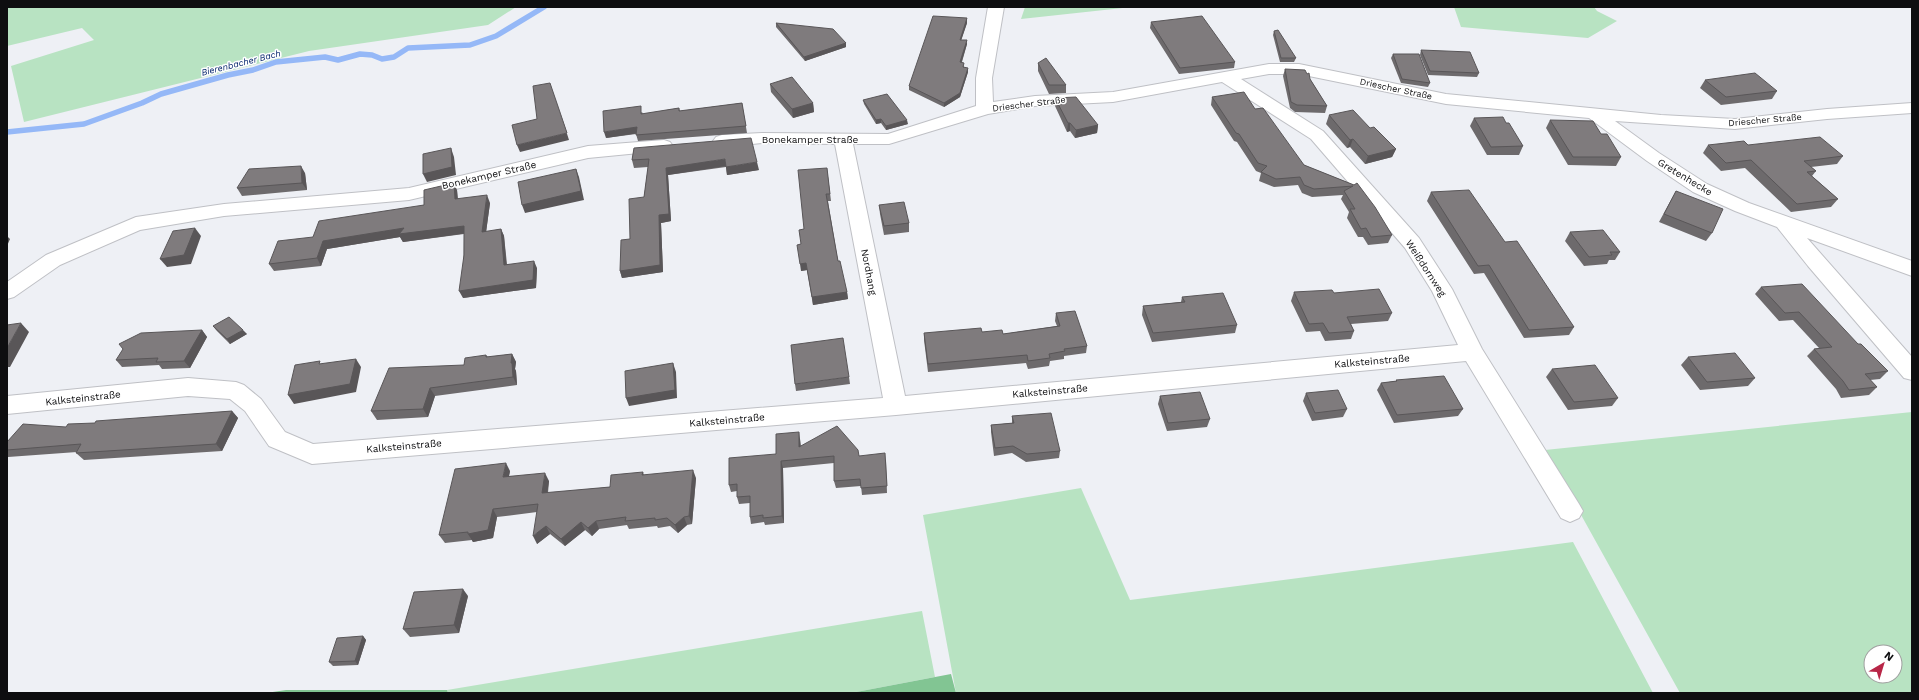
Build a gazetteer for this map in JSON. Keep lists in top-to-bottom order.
{
  "streets": {
    "street": [
      "Driescher Straße",
      "Bonekamper Straße",
      "Gretenhecke",
      "Weißdornweg",
      "Nordhang",
      "Kalksteinstraße"
    ]
  },
  "crossings": [
    ["Driescher Straße", "Bonekamper Straße"],
    ["Driescher Straße", "Gretenhecke"],
    ["Driescher Straße", "Weißdornweg"],
    ["Bonekamper Straße", "Nordhang"],
    ["Weißdornweg", "Kalksteinstraße"],
    ["Nordhang", "Kalksteinstraße"]
  ],
  "water": ["Bierenbacher Bach"],
  "north": "top right"
}
